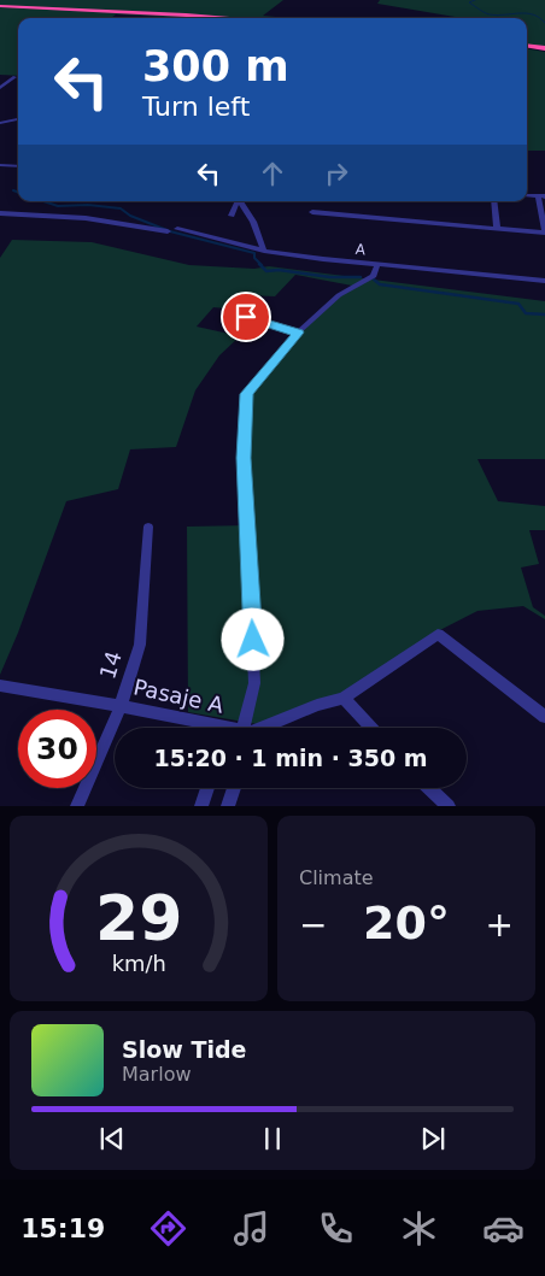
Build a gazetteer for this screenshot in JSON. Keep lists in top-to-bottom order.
{
  "streets": {
    "street": ["A", "14", "Pasaje A"]
  },
  "crossings": [
    ["14", "Pasaje A"]
  ],
  "page": {
    "turn": ["300 m", "Turn left"],
    "limit": "30",
    "trip": "15:20 · 1 min · 350 m",
    "tile": "Climate",
    "heat": ["−", "20°", "+"],
    "song": ["Slow Tide", "Marlow"],
    "tabs": "15:19",
    "gauge": ["29", "km/h"]
  }
}
